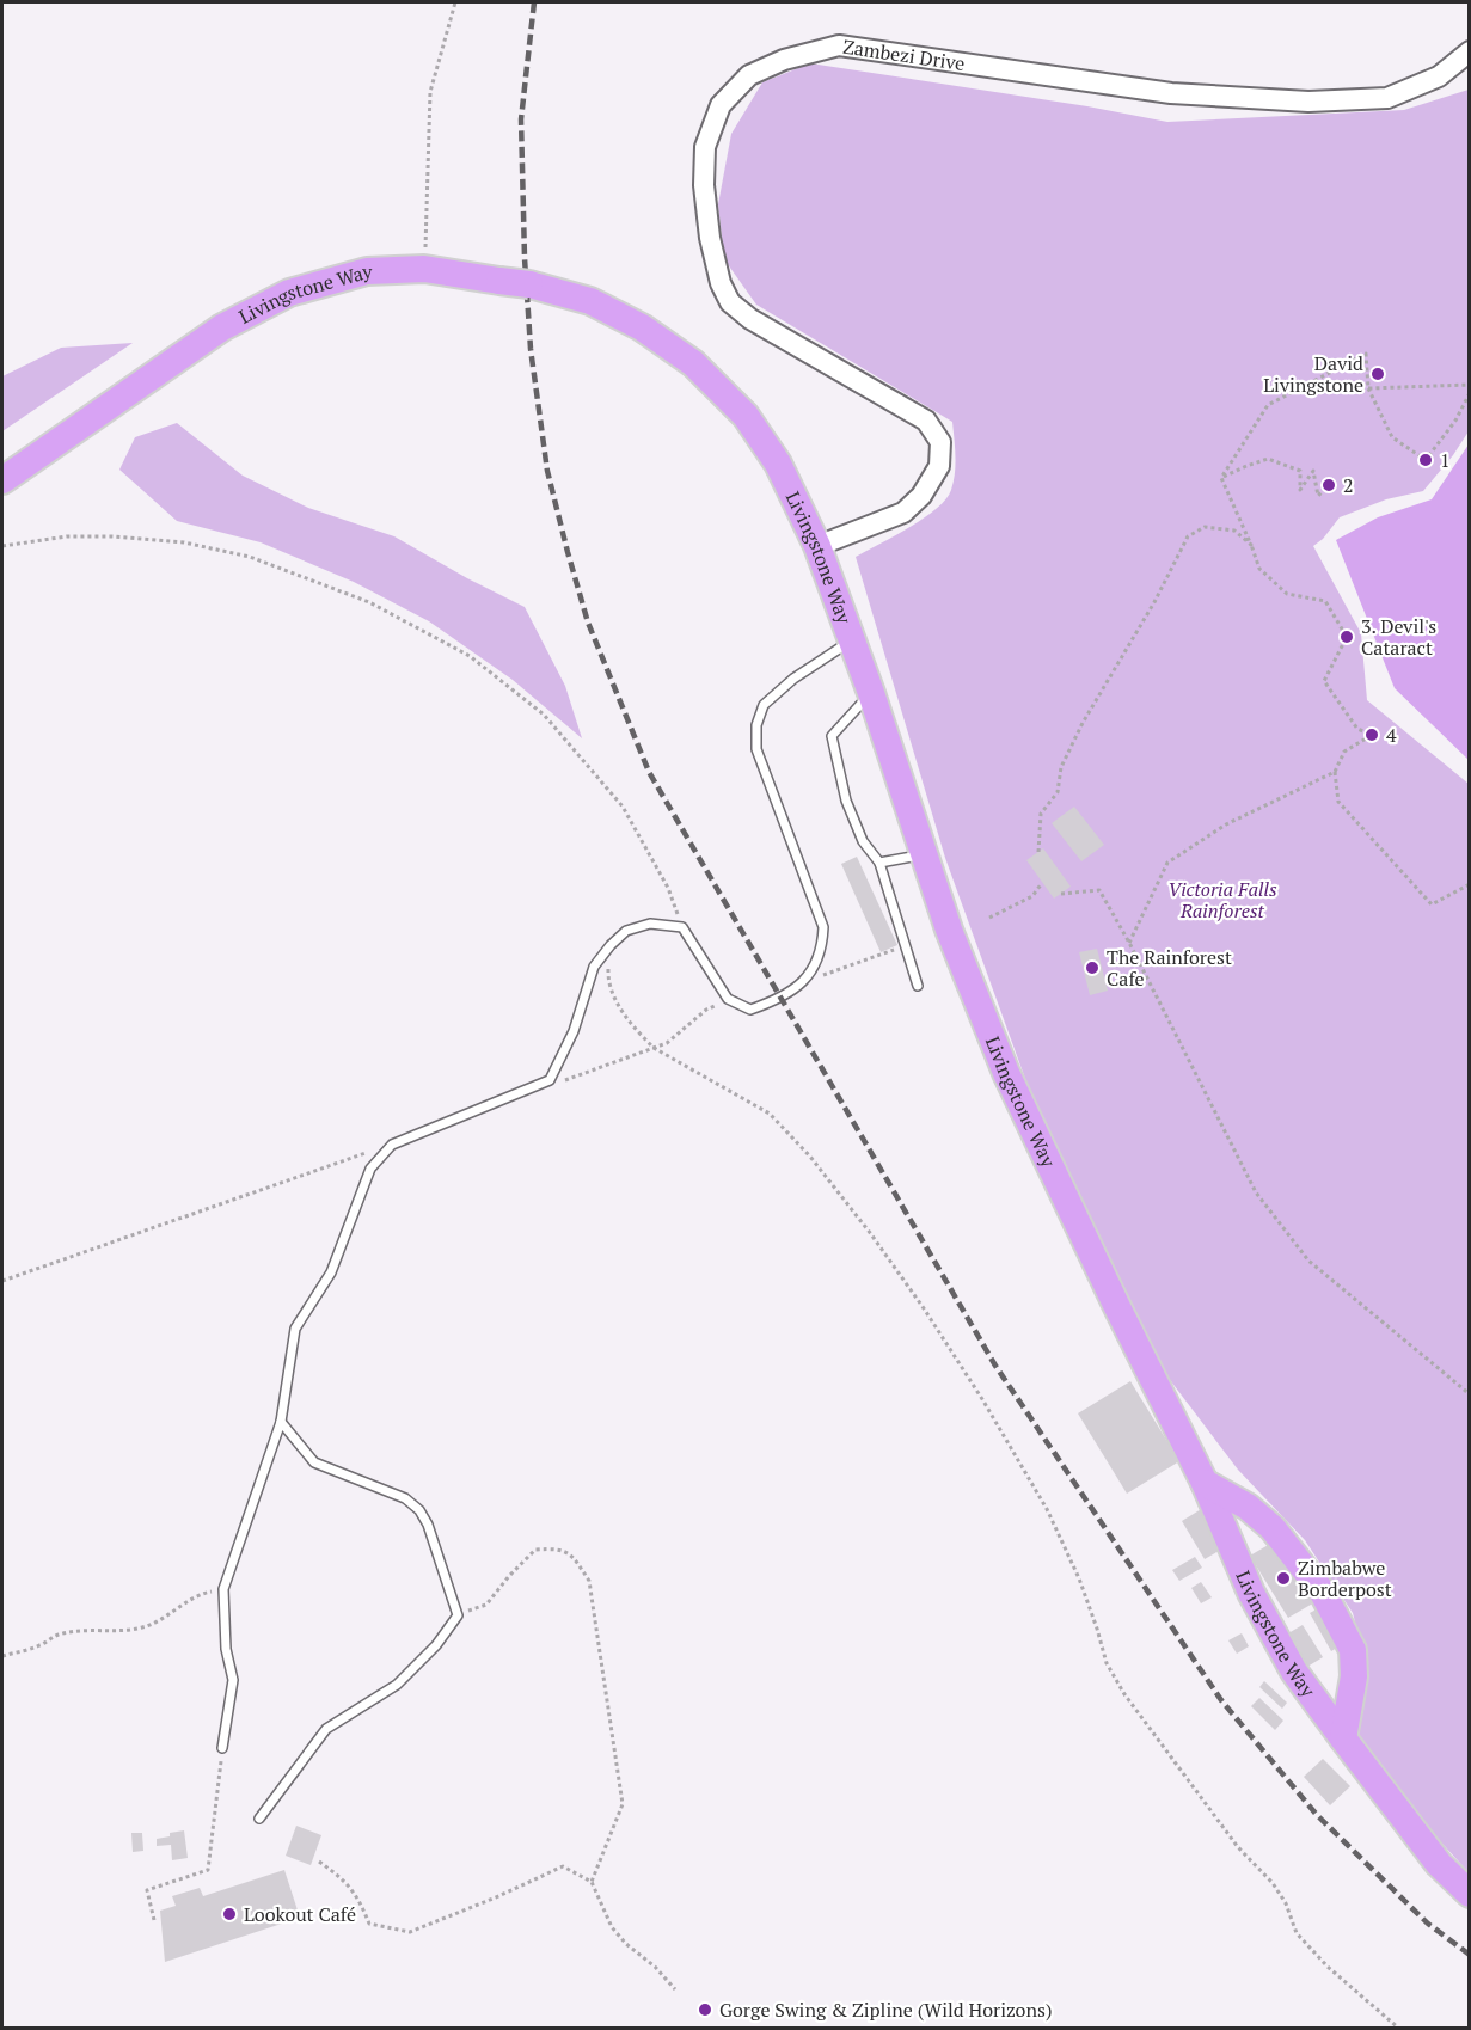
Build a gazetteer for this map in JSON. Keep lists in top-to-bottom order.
{
  "streets": {
    "highway": ["Livingstone Way"],
    "street": ["Zambezi Drive"]
  },
  "crossings": [
    ["Zambezi Drive", "Livingstone Way"]
  ],
  "parks": ["Victoria Falls Rainforest"],
  "places": [
    "David Livingstone",
    "1",
    "2",
    "3. Devil's Cataract",
    "4",
    "The Rainforest Cafe",
    "Zimbabwe Borderpost",
    "Lookout Café",
    "Gorge Swing & Zipline (Wild Horizons)"
  ]
}
